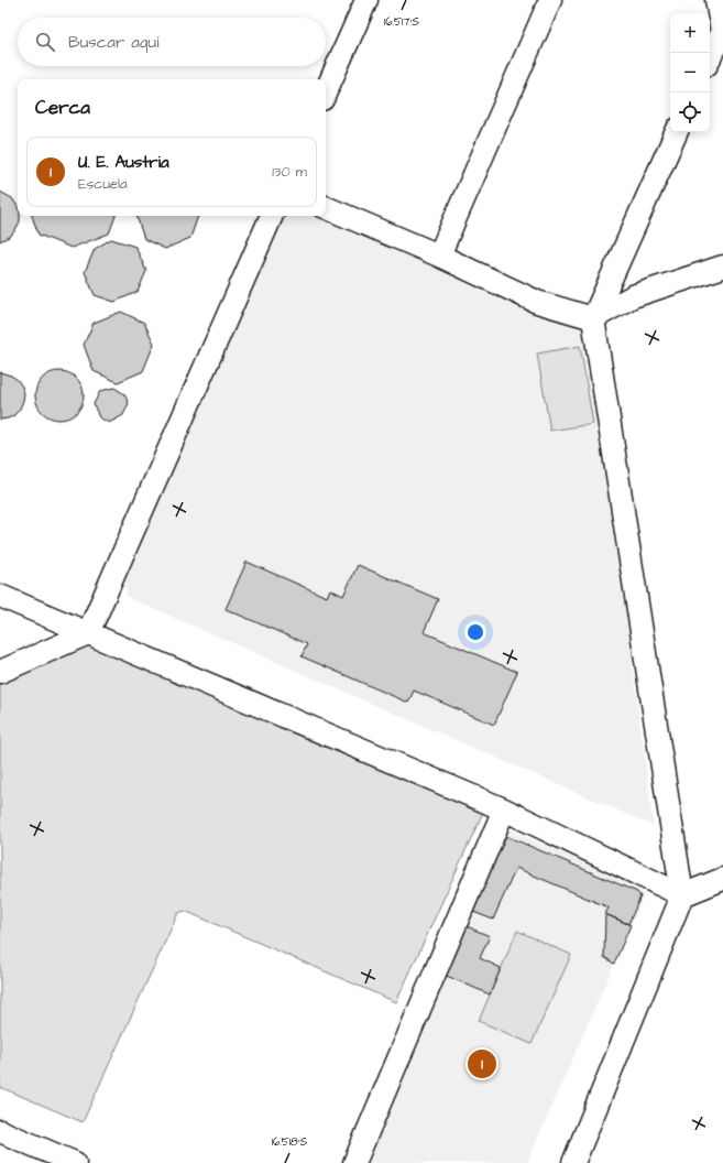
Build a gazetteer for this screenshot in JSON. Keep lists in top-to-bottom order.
{
  "page": {
    "map_buttons": ["+", "−"],
    "search": "Buscar aquí",
    "heading": "Cerca",
    "list": [
      {
        "mark": "1",
        "name": "U. E. Austria",
        "note": "Escuela",
        "value": "130 m"
      }
    ],
    "pins": "1"
  },
  "coordinates": ["16.517°S", "16.518°S"]
}
